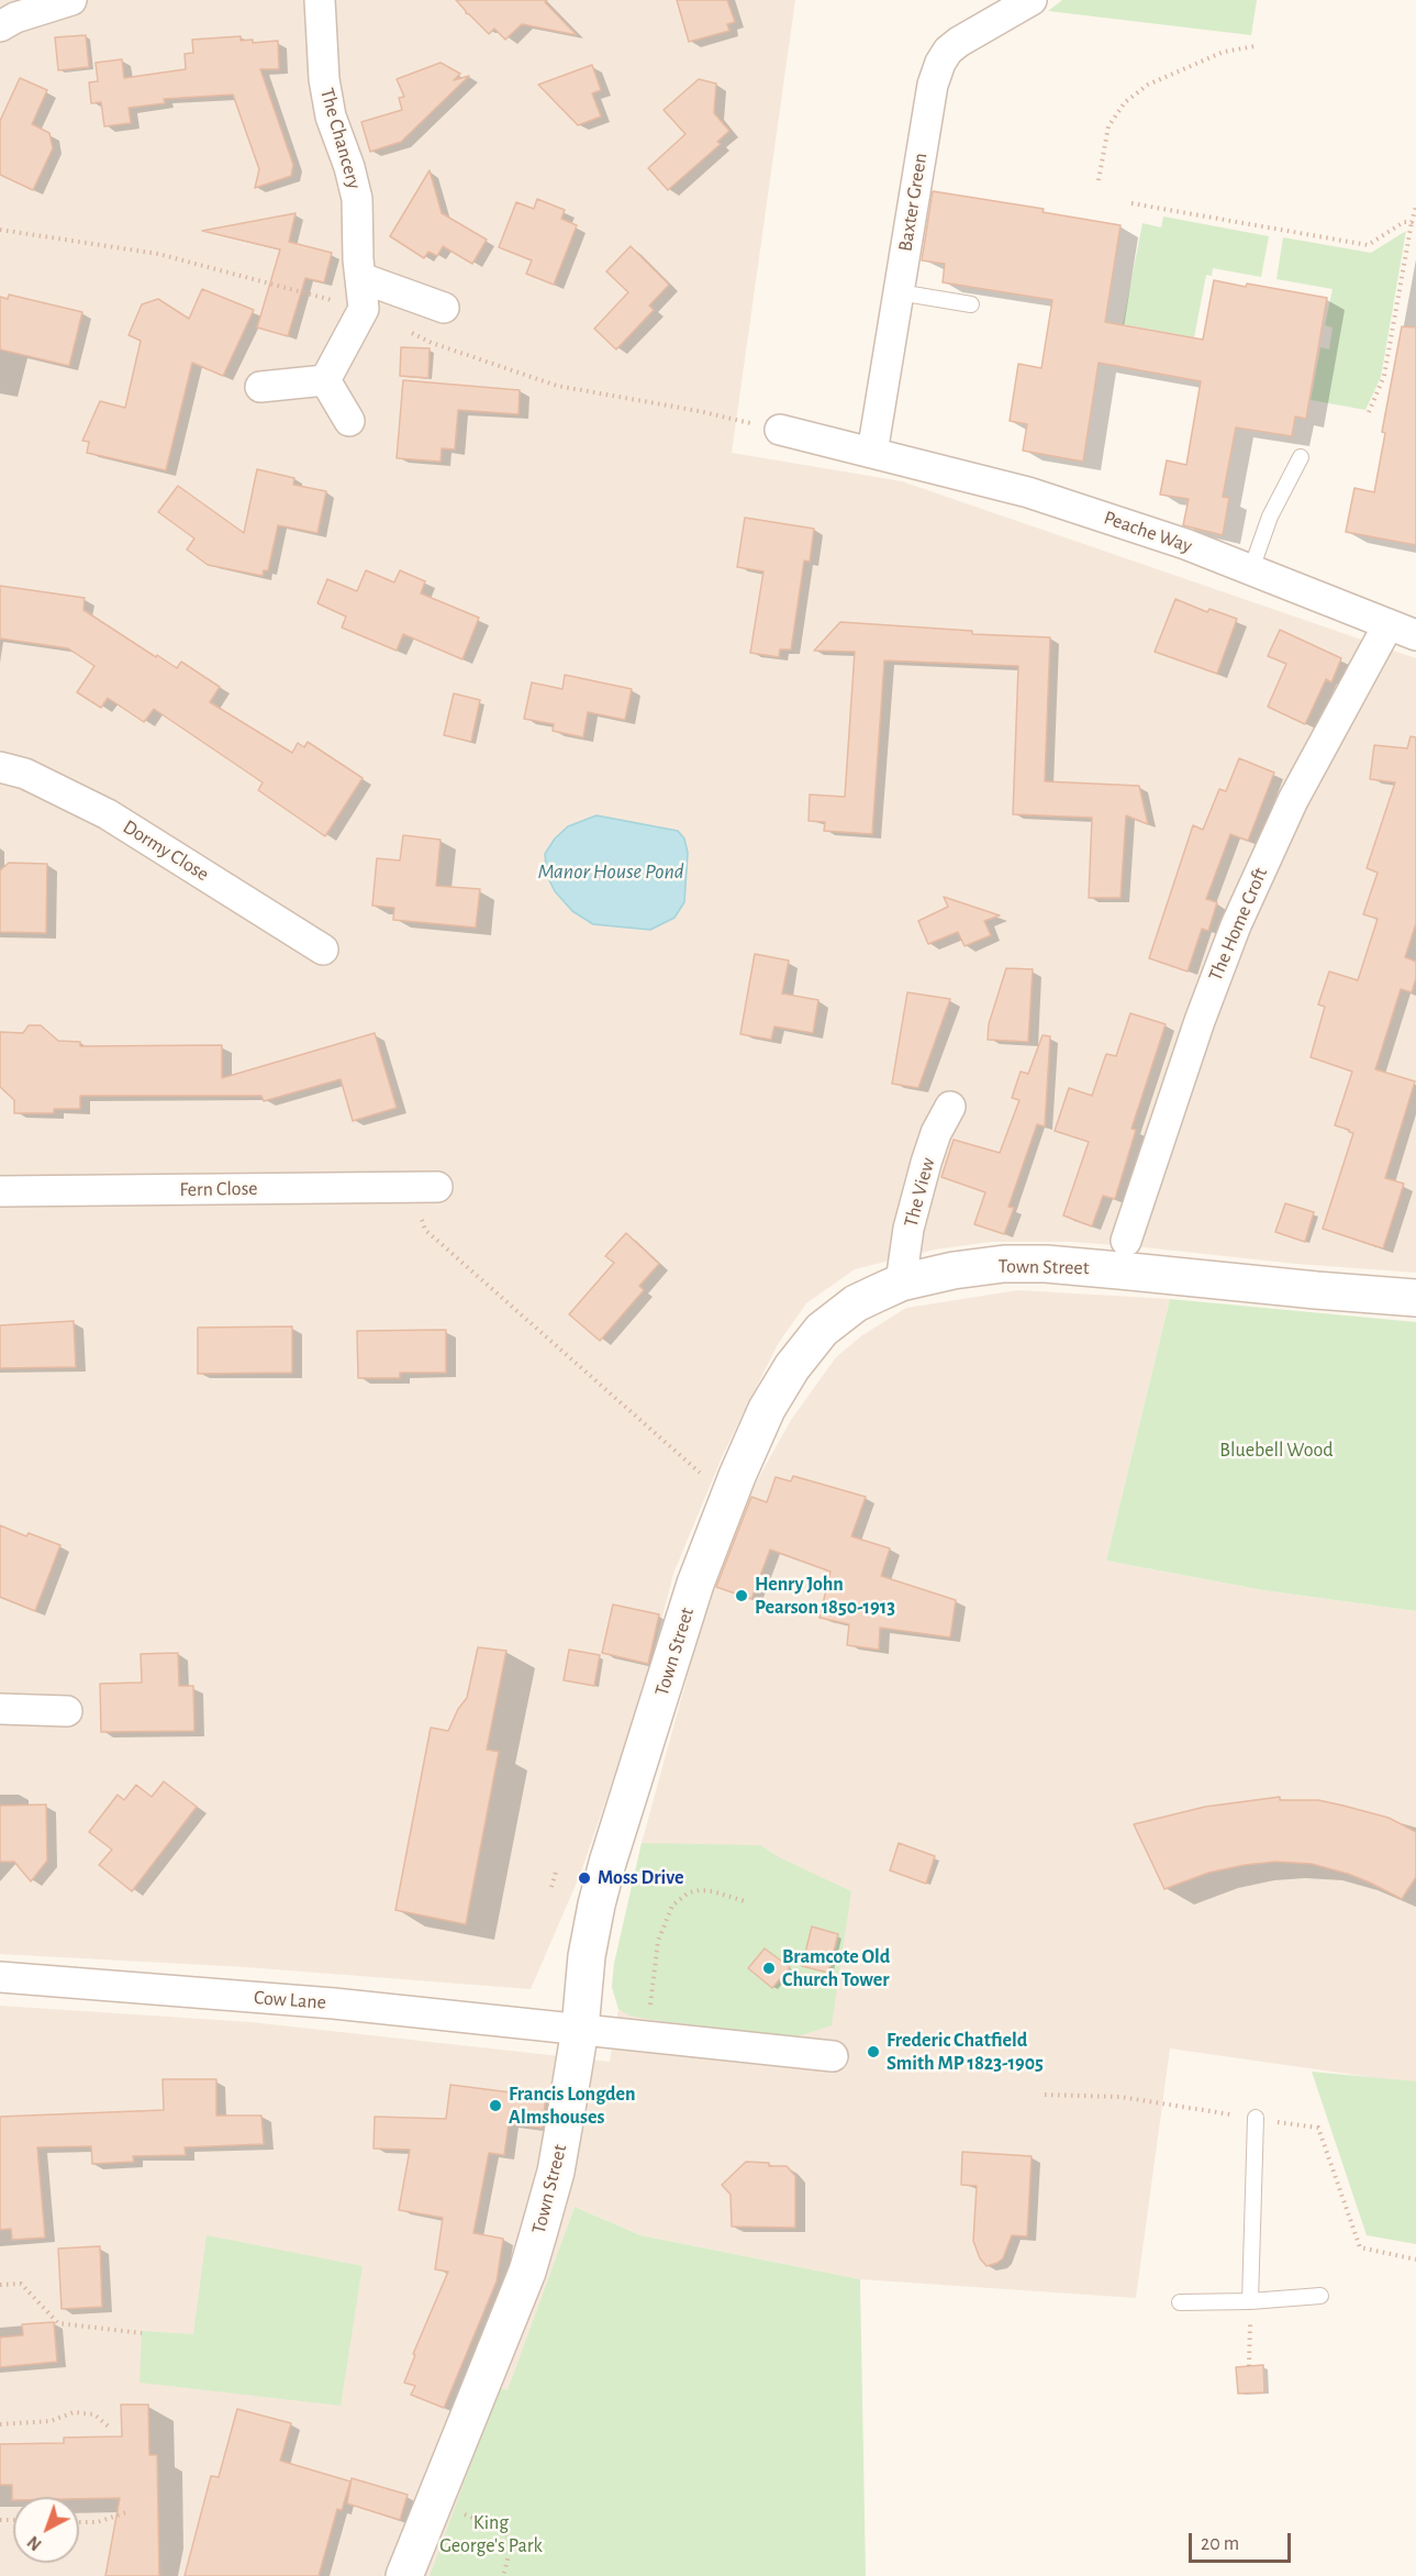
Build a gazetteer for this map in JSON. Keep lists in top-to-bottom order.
{
  "streets": {
    "street": [
      "The Chancery",
      "Baxter Green",
      "Peache Way",
      "Dormy Close",
      "The Home Croft",
      "Fern Close",
      "The View",
      "Town Street",
      "Cow Lane"
    ]
  },
  "crossings": [
    ["Baxter Green", "Peache Way"],
    ["Peache Way", "The Home Croft"],
    ["The View", "Town Street"],
    ["Town Street", "Cow Lane"]
  ],
  "water": ["Manor House Pond"],
  "parks": ["Bluebell Wood", "King George's Park"],
  "places": [
    "Henry John Pearson 1850-1913",
    "Moss Drive",
    "Bramcote Old Church Tower",
    "Frederic Chatfield Smith MP 1823-1905",
    "Francis Longden Almshouses"
  ],
  "scale_bar": "20 m",
  "north": "bottom left"
}
